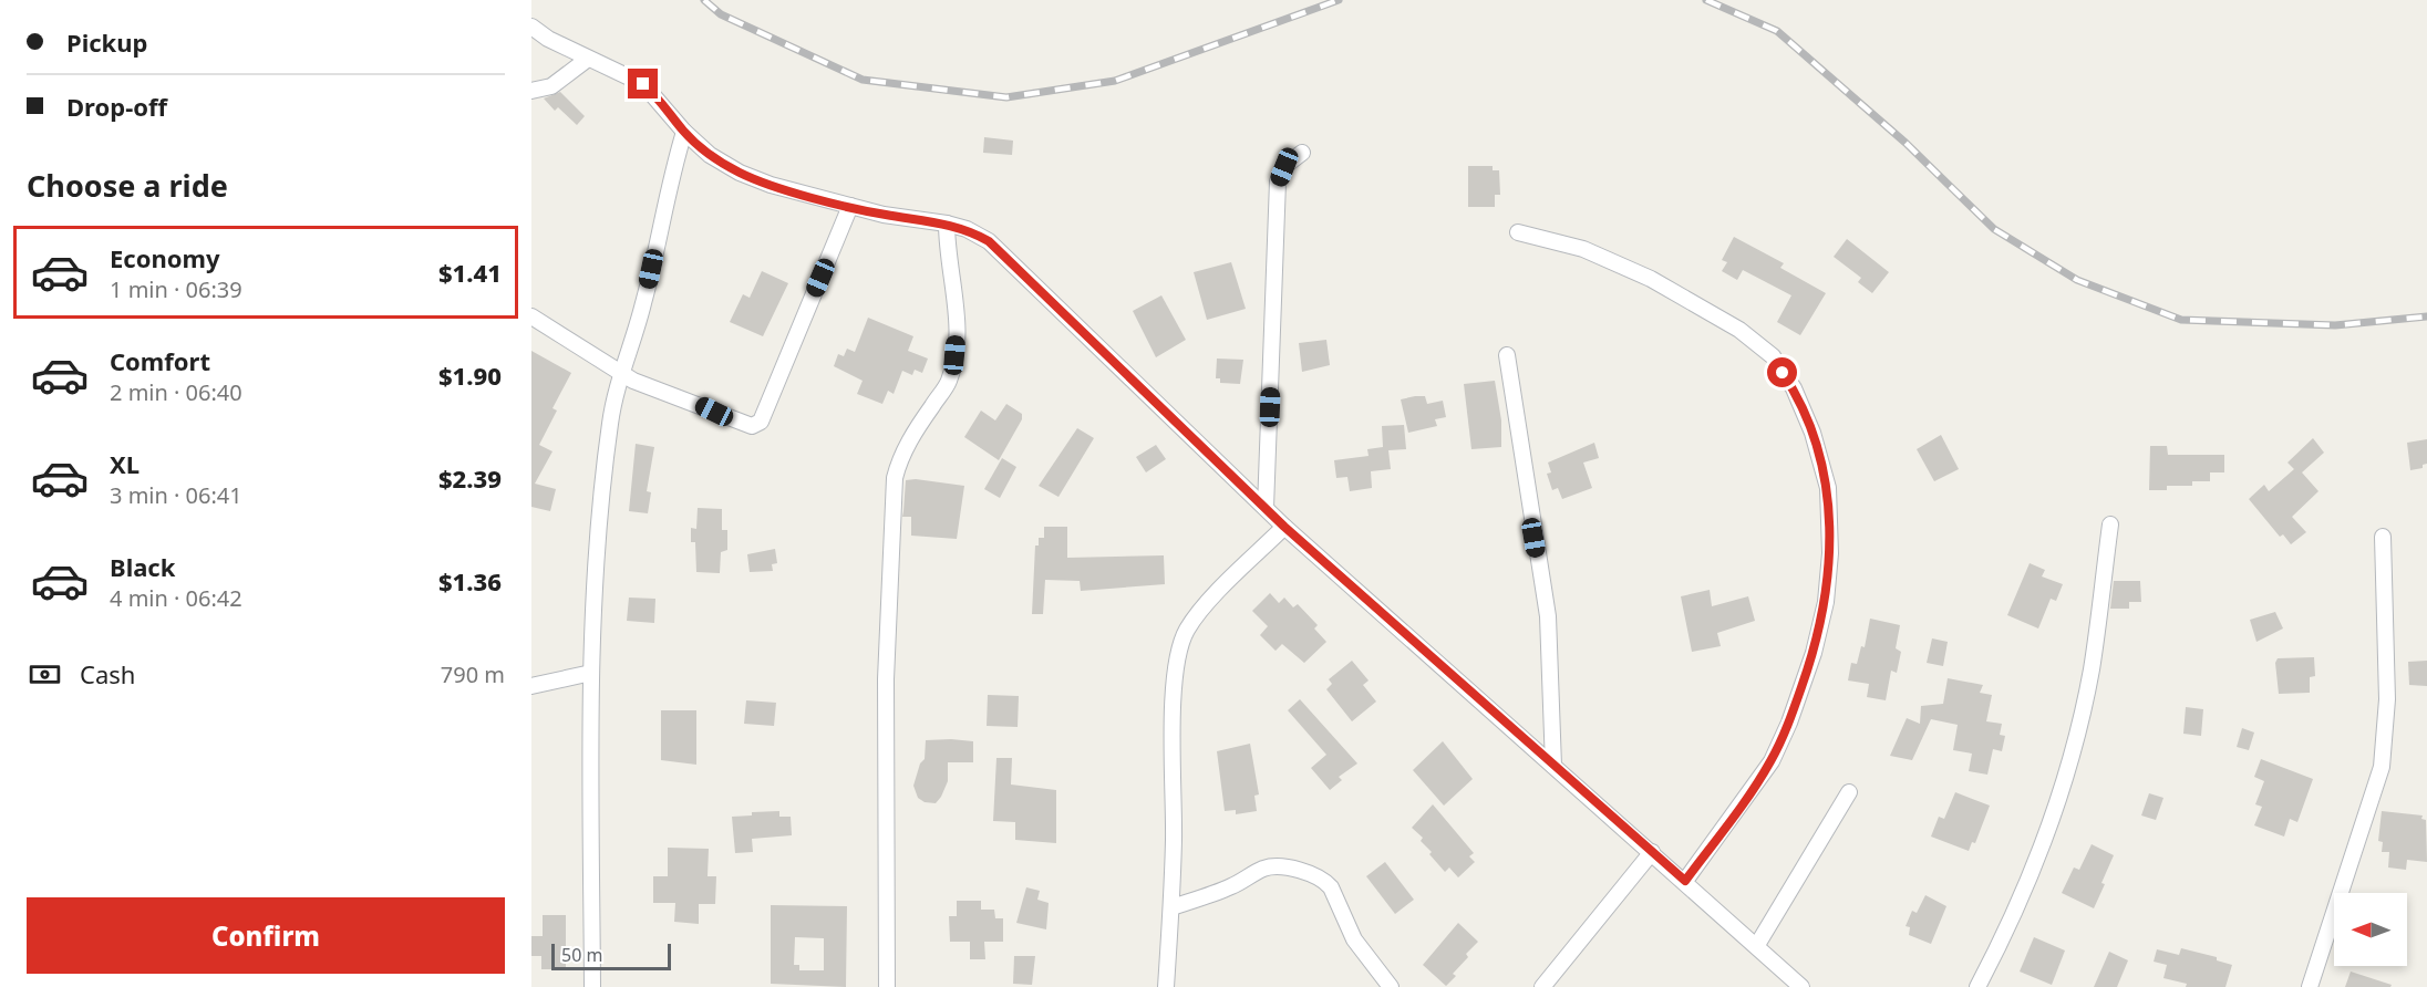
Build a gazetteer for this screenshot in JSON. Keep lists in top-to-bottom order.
{
  "scale_bar": "50 m",
  "north": "left",
  "page": {
    "banner": ["Pickup", "Drop-off"],
    "heading": "Choose a ride",
    "list": [
      {
        "name": "Economy",
        "note": "1 min · 06:39",
        "value": "$1.41"
      },
      {
        "name": "Comfort",
        "note": "2 min · 06:40",
        "value": "$1.90"
      },
      {
        "name": "XL",
        "note": "3 min · 06:41",
        "value": "$2.39"
      },
      {
        "name": "Black",
        "note": "4 min · 06:42",
        "value": "$1.36"
      }
    ],
    "pay": ["Cash", "790 m"],
    "buttons": "Confirm",
    "scale": "50 m"
  }
}
